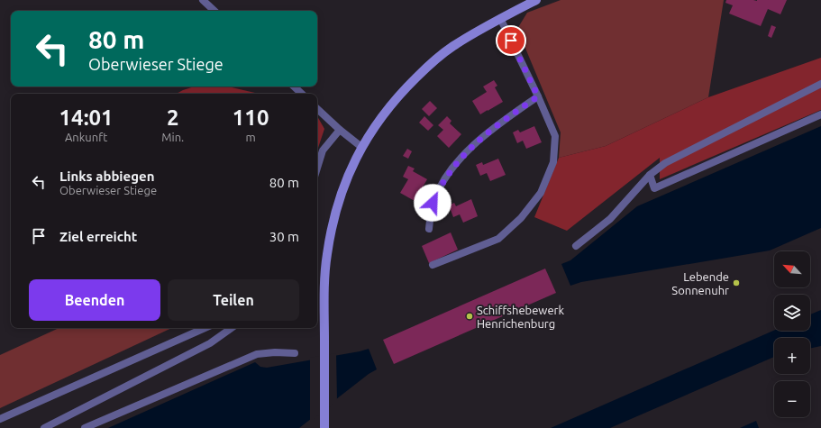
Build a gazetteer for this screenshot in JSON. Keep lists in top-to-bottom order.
{
  "places": ["Lebende Sonnenuhr", "Schiffshebewerk Henrichenburg"],
  "north": "top left",
  "page": {
    "turn": ["80 m", "Oberwieser Stiege"],
    "eta": [
      "14:01",
      "Ankunft",
      "2",
      "Min.",
      "110",
      "m"
    ],
    "list": [
      {
        "name": "Links abbiegen",
        "note": "Oberwieser Stiege",
        "value": "80 m"
      },
      {
        "name": "Ziel erreicht",
        "value": "30 m"
      }
    ],
    "map_buttons": ["+", "−"],
    "buttons": ["Beenden", "Teilen"]
  }
}
